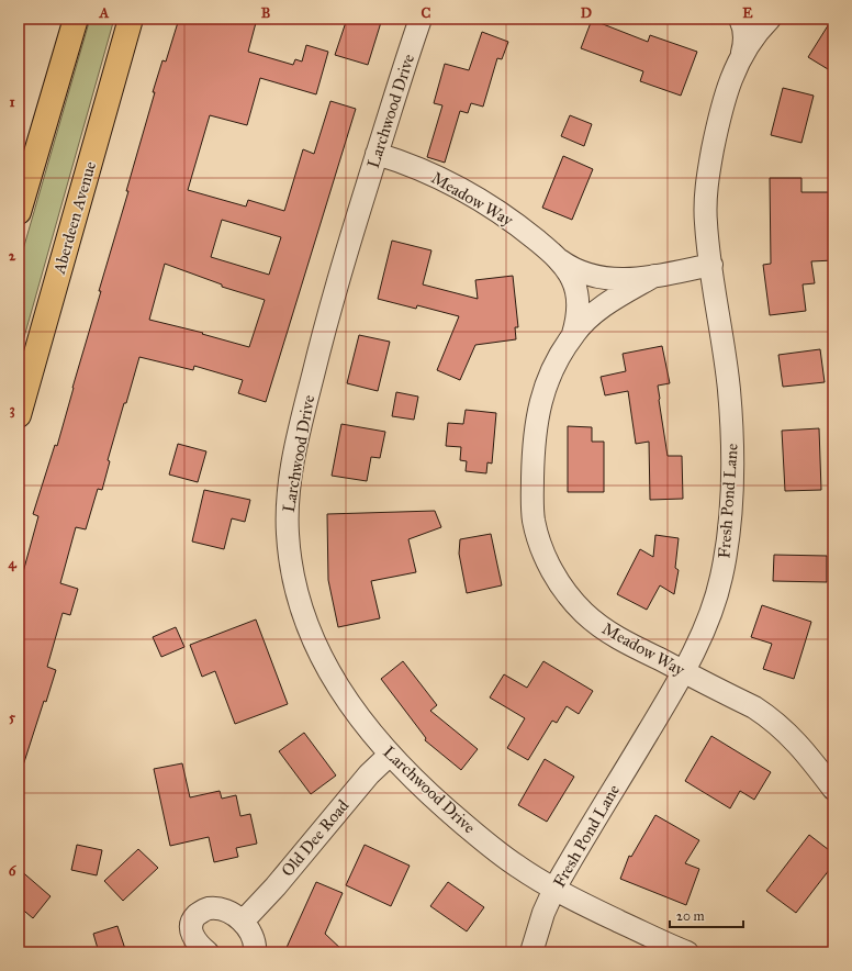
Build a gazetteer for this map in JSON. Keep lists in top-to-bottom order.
{
  "streets": {
    "main road": ["Aberdeen Avenue"],
    "street": [
      "Larchwood Drive",
      "Meadow Way",
      "Fresh Pond Lane",
      "Old Dee Road"
    ]
  },
  "crossings": [
    ["Larchwood Drive", "Meadow Way"],
    ["Larchwood Drive", "Fresh Pond Lane"],
    ["Larchwood Drive", "Old Dee Road"],
    ["Meadow Way", "Fresh Pond Lane"]
  ],
  "scale_bar": "20 m",
  "grid": {
    "columns": [
      "A",
      "B",
      "C",
      "D",
      "E"
    ],
    "rows": [
      "1",
      "2",
      "3",
      "4",
      "5",
      "6"
    ]
  }
}
